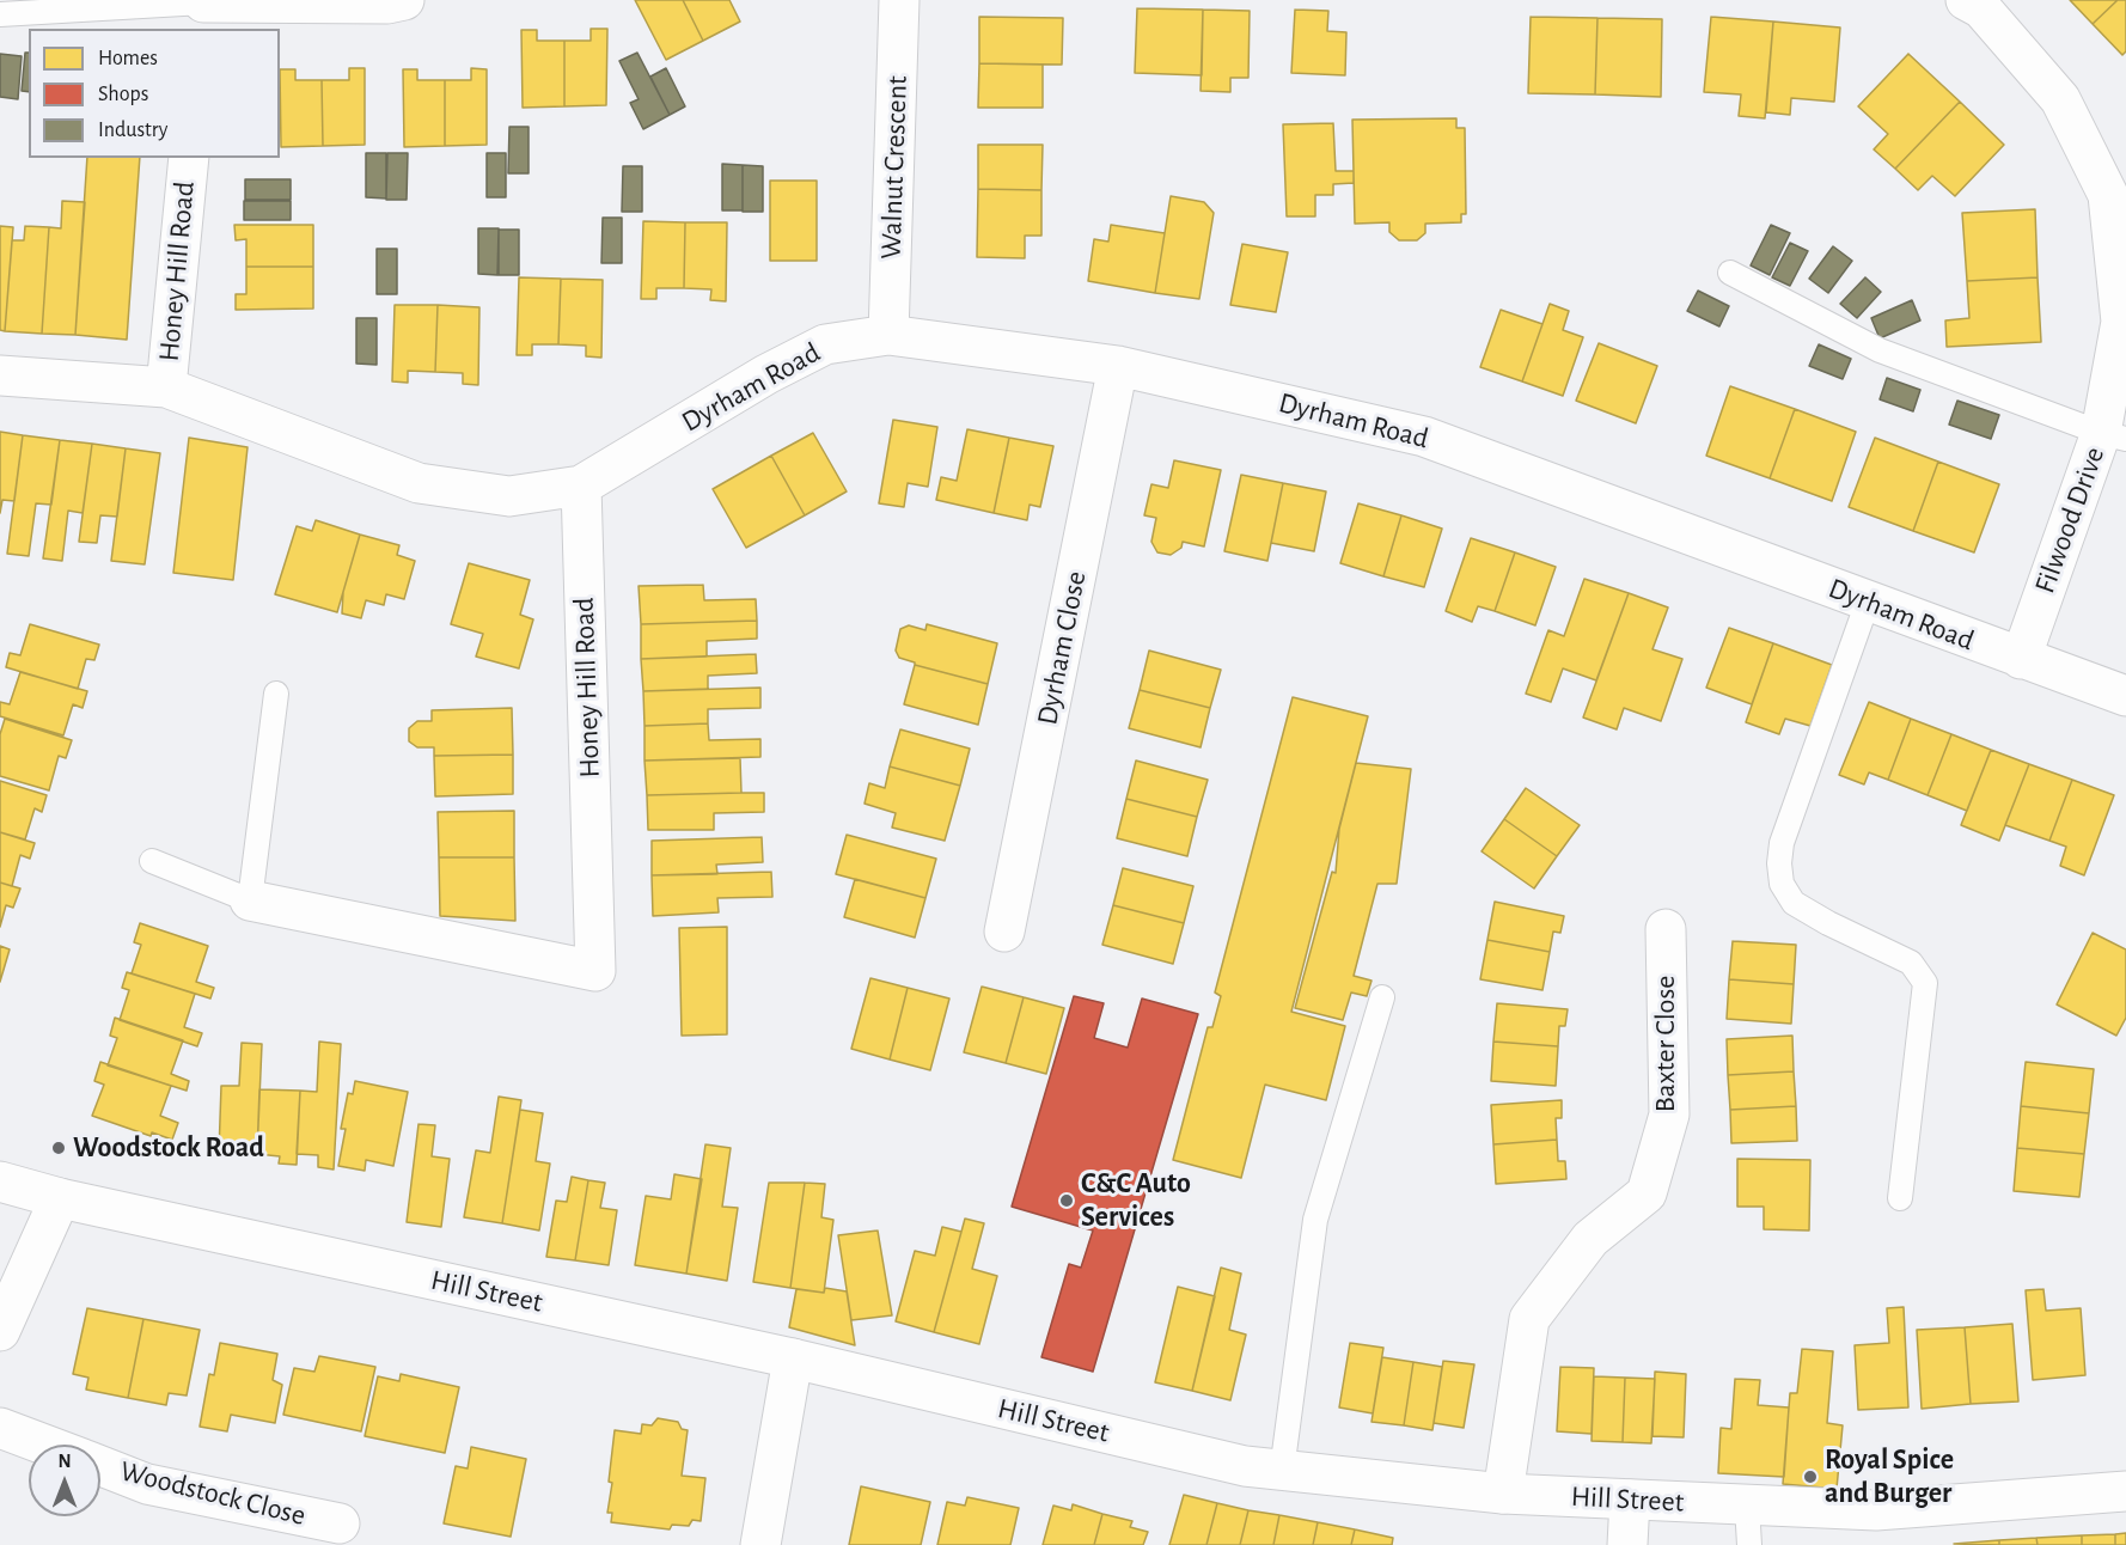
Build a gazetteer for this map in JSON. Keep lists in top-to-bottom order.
{
  "streets": {
    "street": [
      "Walnut Crescent",
      "Honey Hill Road",
      "Dyrham Road",
      "Filwood Drive",
      "Dyrham Close",
      "Baxter Close",
      "Hill Street",
      "Woodstock Close"
    ]
  },
  "crossings": [
    ["Walnut Crescent", "Dyrham Road"],
    ["Honey Hill Road", "Dyrham Road"],
    ["Dyrham Road", "Filwood Drive"],
    ["Dyrham Road", "Dyrham Close"],
    ["Baxter Close", "Hill Street"]
  ],
  "places": ["Woodstock Road", "C&C Auto Services", "Royal Spice and Burger"],
  "legend": ["Homes", "Shops", "Industry"],
  "north": "top"
}
